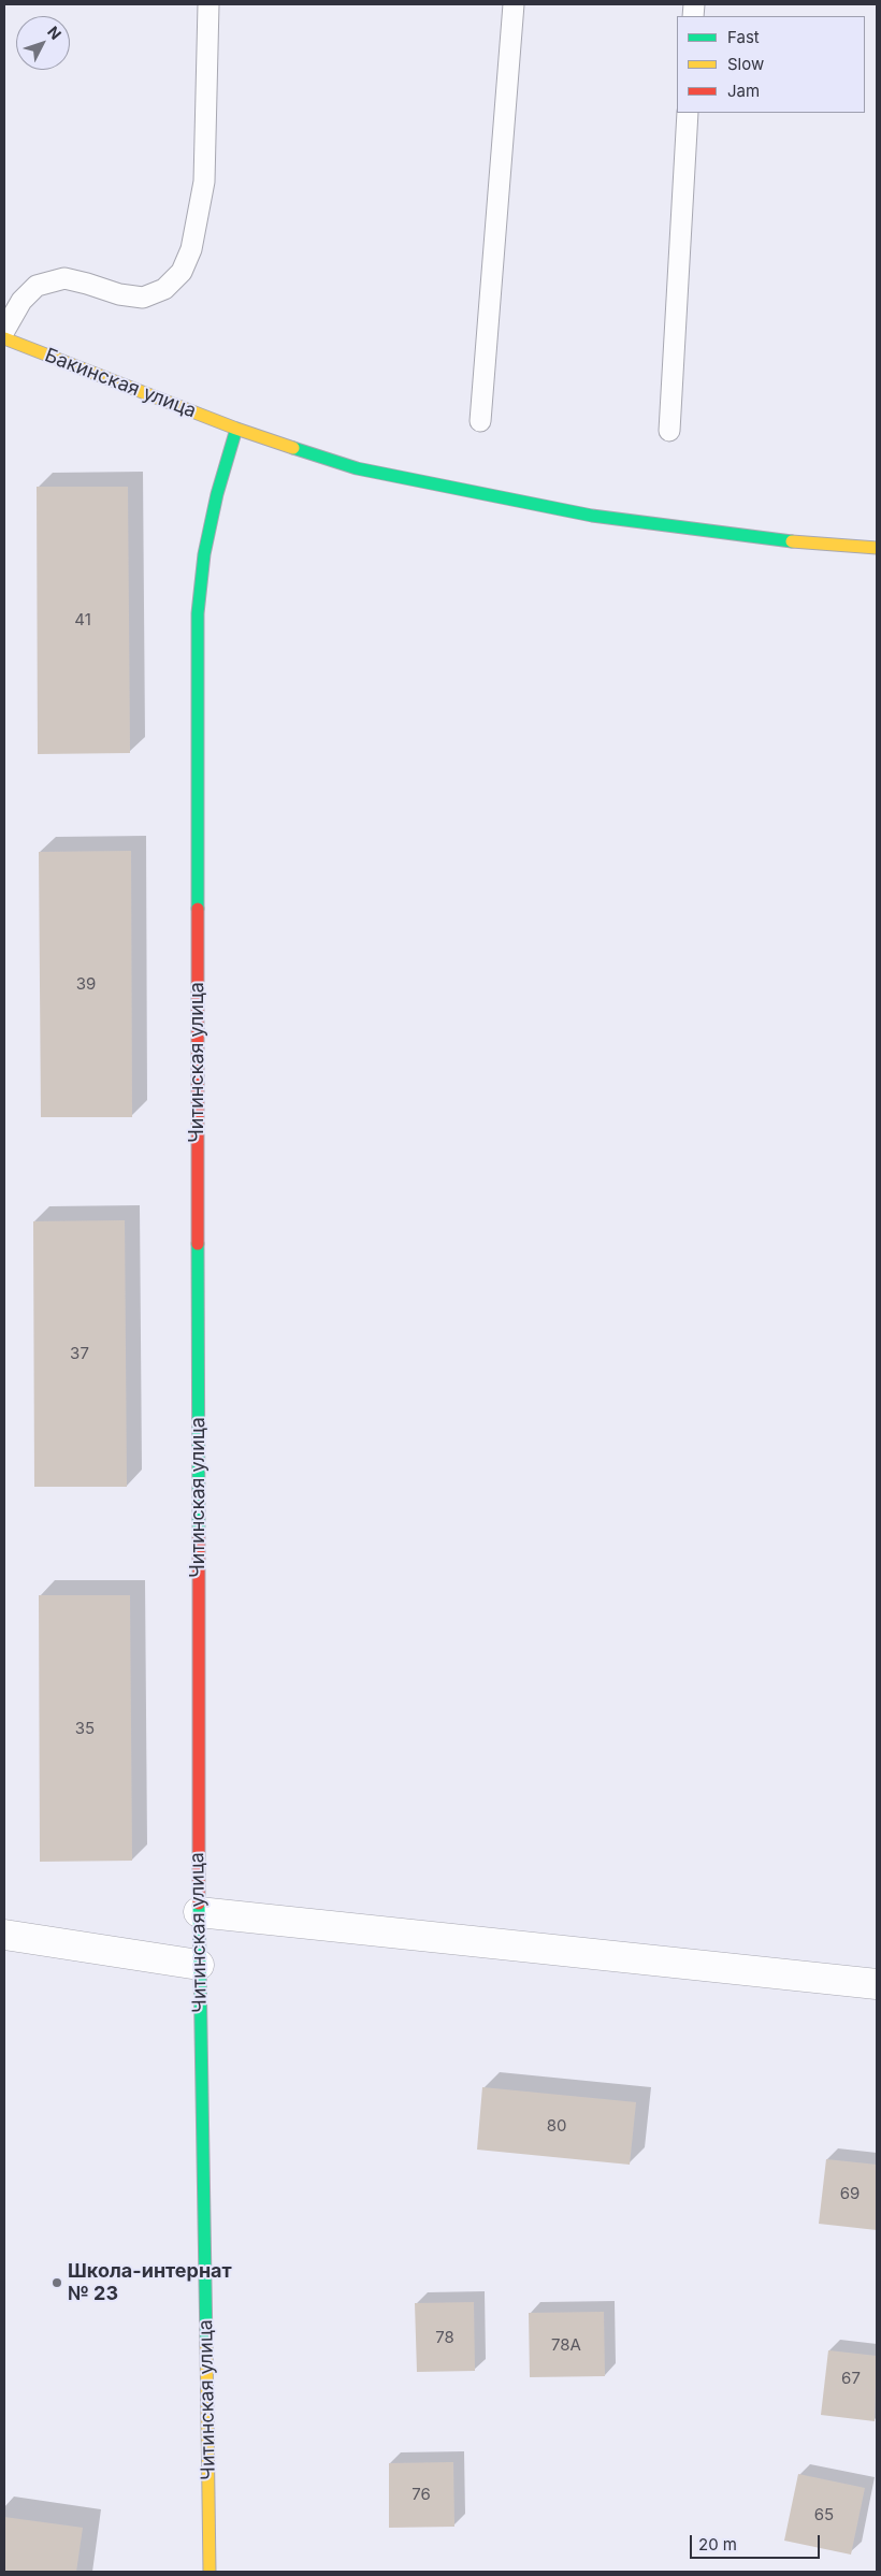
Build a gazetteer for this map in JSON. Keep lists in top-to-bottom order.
{
  "streets": {
    "street": ["Бакинская улица", "Читинская улица"]
  },
  "crossings": [
    ["Бакинская улица", "Читинская улица"]
  ],
  "places": ["Школа-интернат № 23"],
  "house_numbers": [
    "41",
    "39",
    "37",
    "35",
    "80",
    "69",
    "78",
    "78А",
    "67",
    "76",
    "65"
  ],
  "legend": ["Fast", "Slow", "Jam"],
  "scale_bar": "20 m",
  "north": "top right"
}
